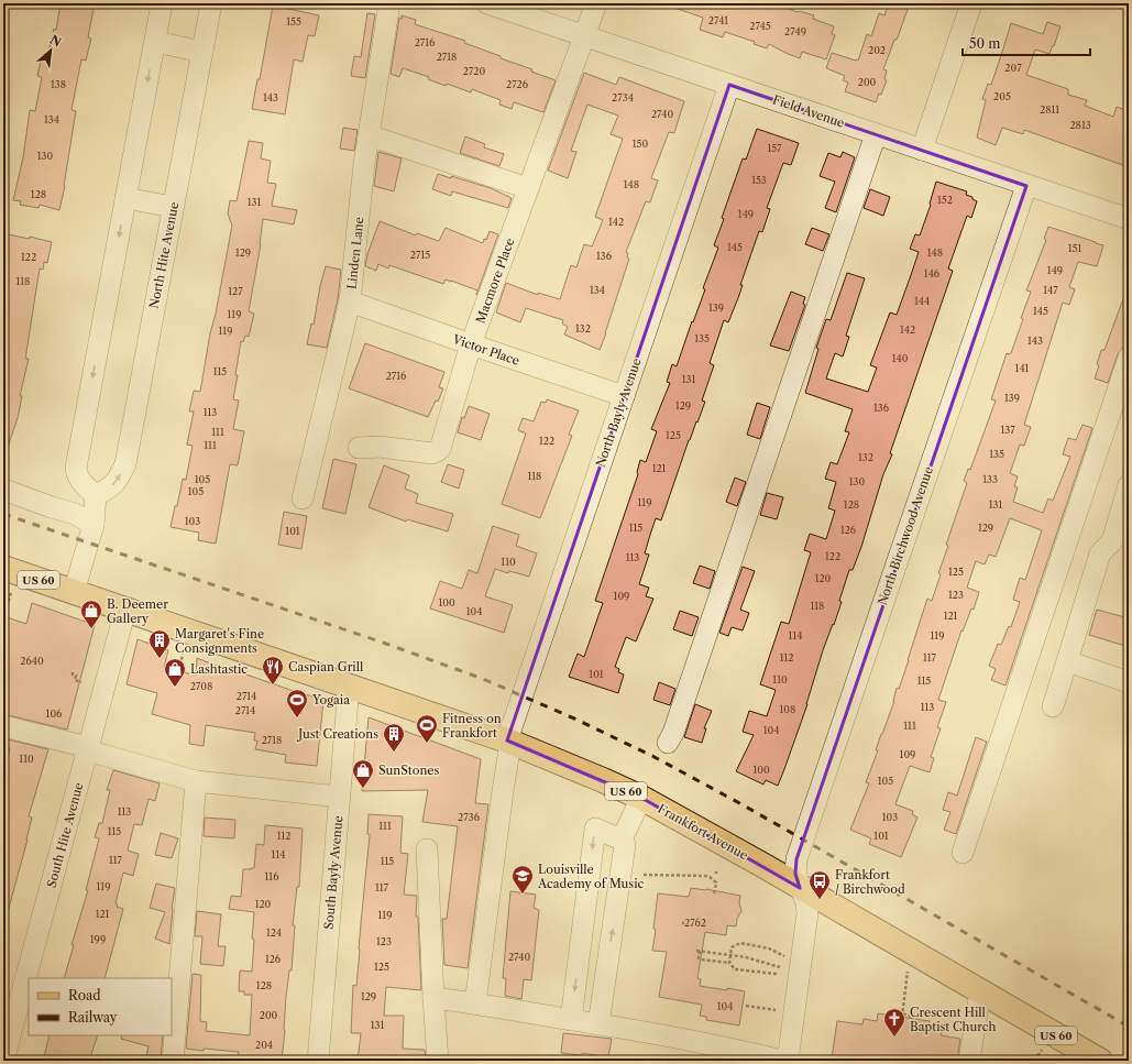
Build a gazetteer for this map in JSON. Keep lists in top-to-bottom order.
{
  "streets": {
    "main road": ["US 60", "Frankfort Avenue"],
    "street": [
      "Field Avenue",
      "Linden Lane",
      "North Hite Avenue",
      "Macmore Place",
      "Victor Place",
      "North Bayly Avenue",
      "North Birchwood Avenue",
      "South Hite Avenue",
      "South Bayly Avenue"
    ]
  },
  "crossings": [
    ["Field Avenue", "Macmore Place"],
    ["Field Avenue", "North Bayly Avenue"],
    ["Field Avenue", "North Birchwood Avenue"],
    ["Linden Lane", "Victor Place"],
    ["Macmore Place", "Victor Place"],
    ["Victor Place", "North Bayly Avenue"],
    ["North Bayly Avenue", "Frankfort Avenue"],
    ["North Birchwood Avenue", "Frankfort Avenue"],
    ["Frankfort Avenue", "South Hite Avenue"],
    ["Frankfort Avenue", "South Bayly Avenue"]
  ],
  "places": {
    "shop": ["B. Deemer Gallery", "Lashtastic", "SunStones"],
    "building": ["Margaret's Fine Consignments", "Just Creations"],
    "restaurant": ["Caspian Grill"],
    "sports": ["Yogaia", "Fitness on Frankfort"],
    "school or university": ["Louisville Academy of Music"],
    "bus stop": ["Frankfort / Birchwood"],
    "church": ["Crescent Hill Baptist Church"]
  },
  "house_numbers": [
    "2741",
    "155",
    "2745",
    "2749",
    "2716",
    "202",
    "2718",
    "207",
    "2720",
    "200",
    "138",
    "2726",
    "205",
    "143",
    "2734",
    "2811",
    "2740",
    "134",
    "2813",
    "150",
    "157",
    "130",
    "153",
    "148",
    "128",
    "152",
    "131",
    "149",
    "142",
    "145",
    "151",
    "129",
    "148",
    "2715",
    "136",
    "122",
    "149",
    "146",
    "118",
    "134",
    "147",
    "127",
    "144",
    "139",
    "145",
    "119",
    "132",
    "142",
    "119",
    "135",
    "143",
    "140",
    "141",
    "115",
    "2716",
    "131",
    "139",
    "129",
    "136",
    "113",
    "137",
    "111",
    "125",
    "122",
    "111",
    "135",
    "132",
    "121",
    "118",
    "105",
    "133",
    "130",
    "105",
    "119",
    "128",
    "131",
    "103",
    "115",
    "129",
    "126",
    "101",
    "122",
    "113",
    "110",
    "125",
    "120",
    "123",
    "109",
    "100",
    "118",
    "104",
    "121",
    "114",
    "119",
    "112",
    "117",
    "2640",
    "101",
    "110",
    "115",
    "2708",
    "2714",
    "113",
    "108",
    "2714",
    "106",
    "111",
    "104",
    "2718",
    "109",
    "110",
    "100",
    "105",
    "113",
    "2736",
    "103",
    "111",
    "115",
    "112",
    "101",
    "114",
    "117",
    "115",
    "116",
    "119",
    "117",
    "120",
    "121",
    "119",
    "2762",
    "124",
    "199",
    "123",
    "2740",
    "126",
    "125",
    "128",
    "129",
    "104",
    "200",
    "131",
    "204"
  ],
  "legend": ["Road", "Railway"],
  "scale_bar": "50 m",
  "north": "top right"
}
